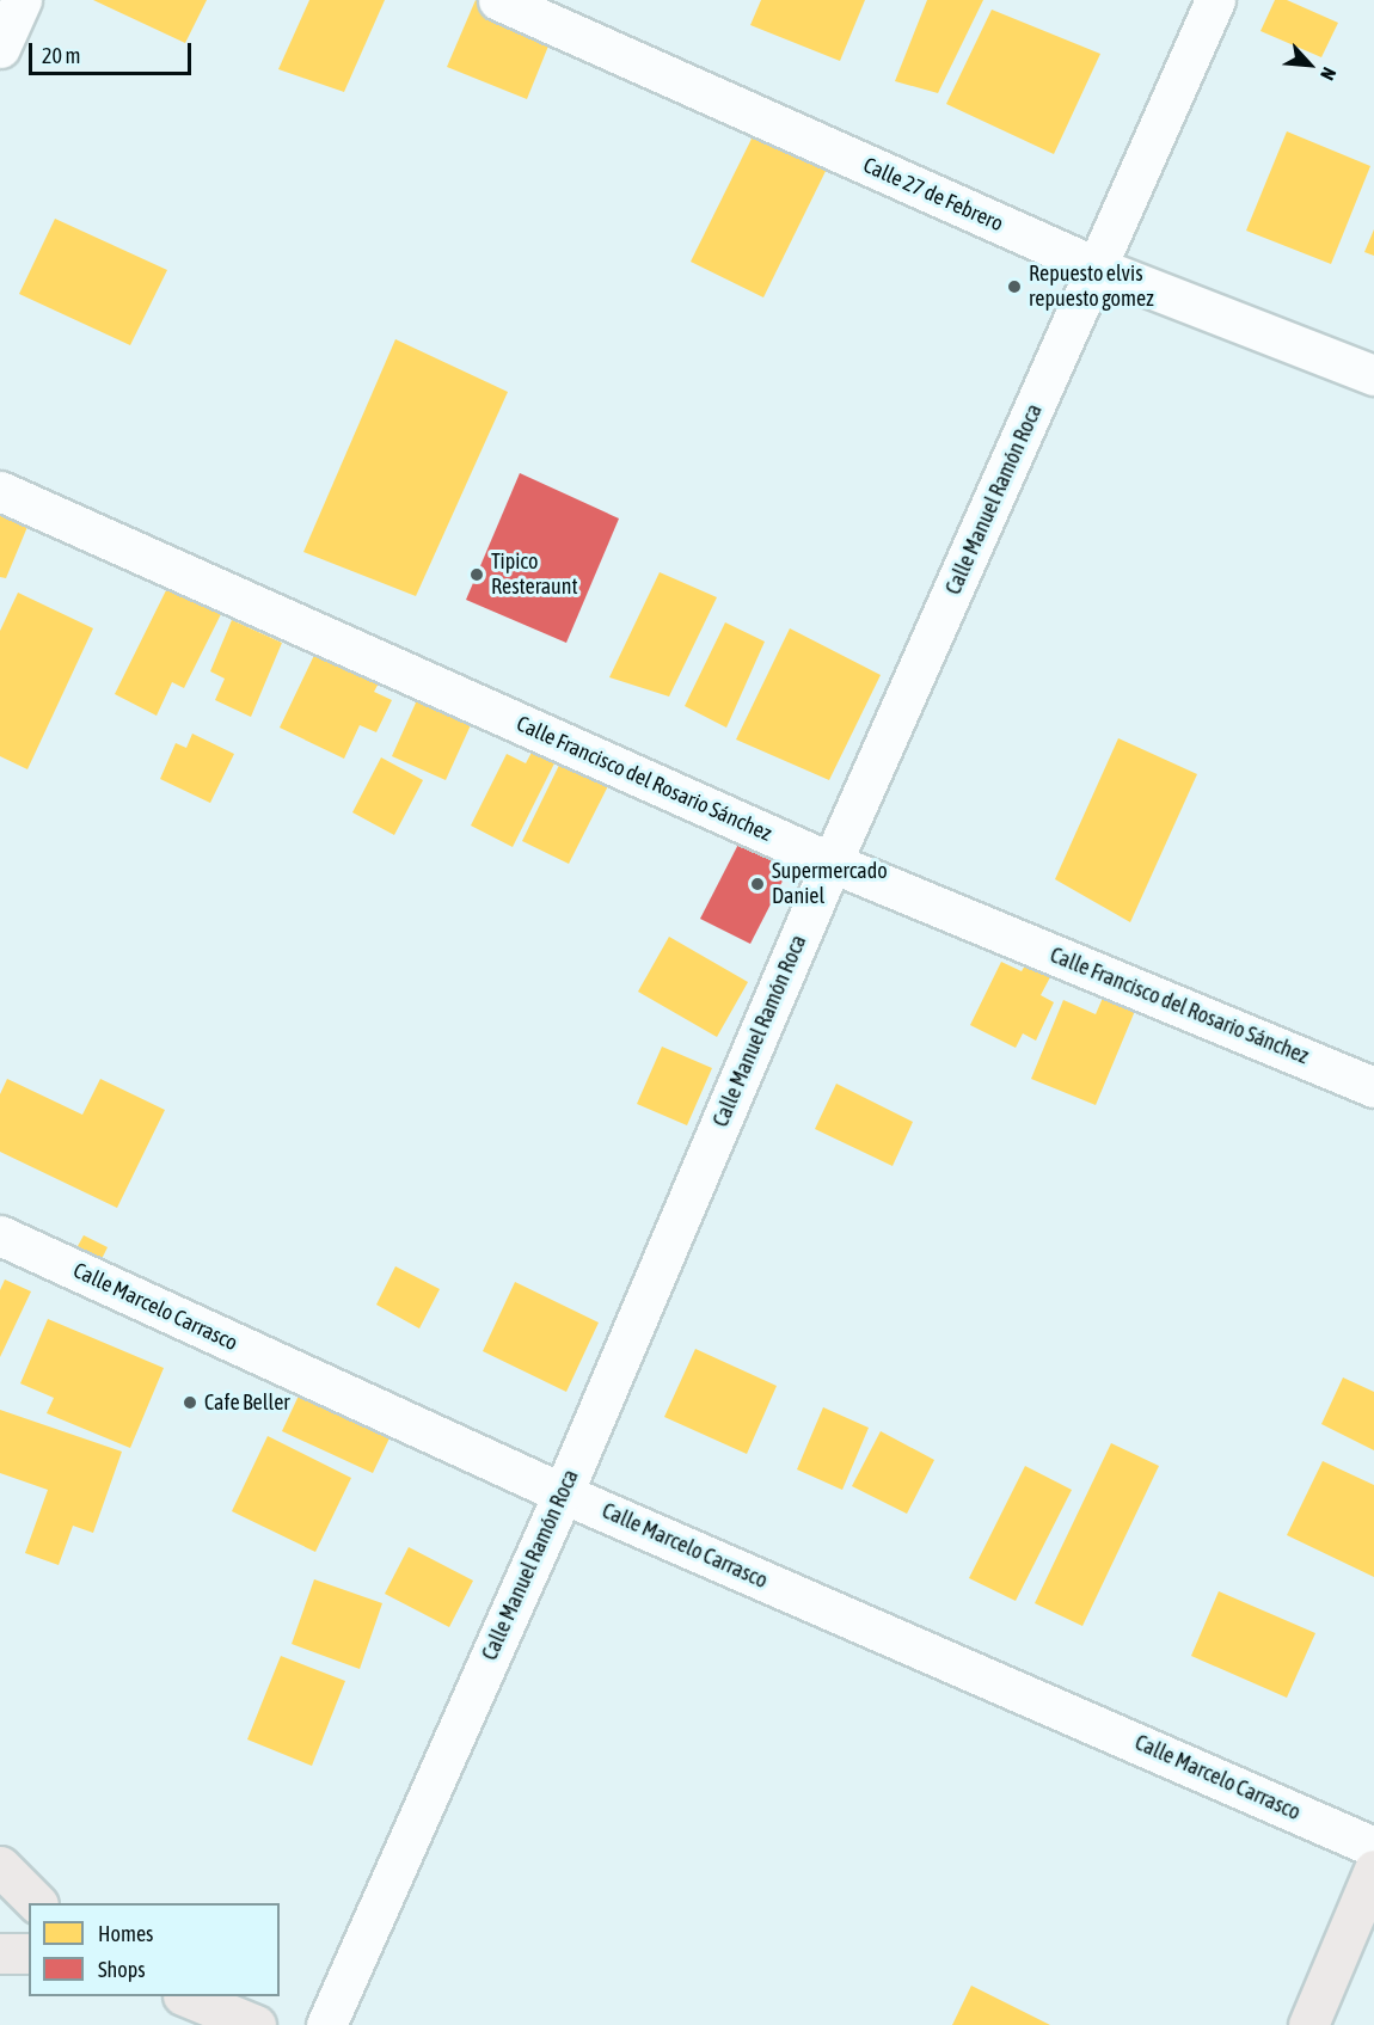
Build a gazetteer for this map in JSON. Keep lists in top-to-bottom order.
{
  "streets": {
    "street": [
      "Calle 27 de Febrero",
      "Calle Manuel Ramón Roca",
      "Calle Francisco del Rosario Sánchez",
      "Calle Marcelo Carrasco"
    ]
  },
  "crossings": [
    ["Calle 27 de Febrero", "Calle Manuel Ramón Roca"],
    ["Calle Manuel Ramón Roca", "Calle Francisco del Rosario Sánchez"],
    ["Calle Manuel Ramón Roca", "Calle Marcelo Carrasco"]
  ],
  "places": [
    "Repuesto elvis repuesto gomez",
    "Tipico Resteraunt",
    "Supermercado Daniel",
    "Cafe Beller"
  ],
  "legend": ["Homes", "Shops"],
  "scale_bar": "20 m",
  "north": "bottom right"
}
